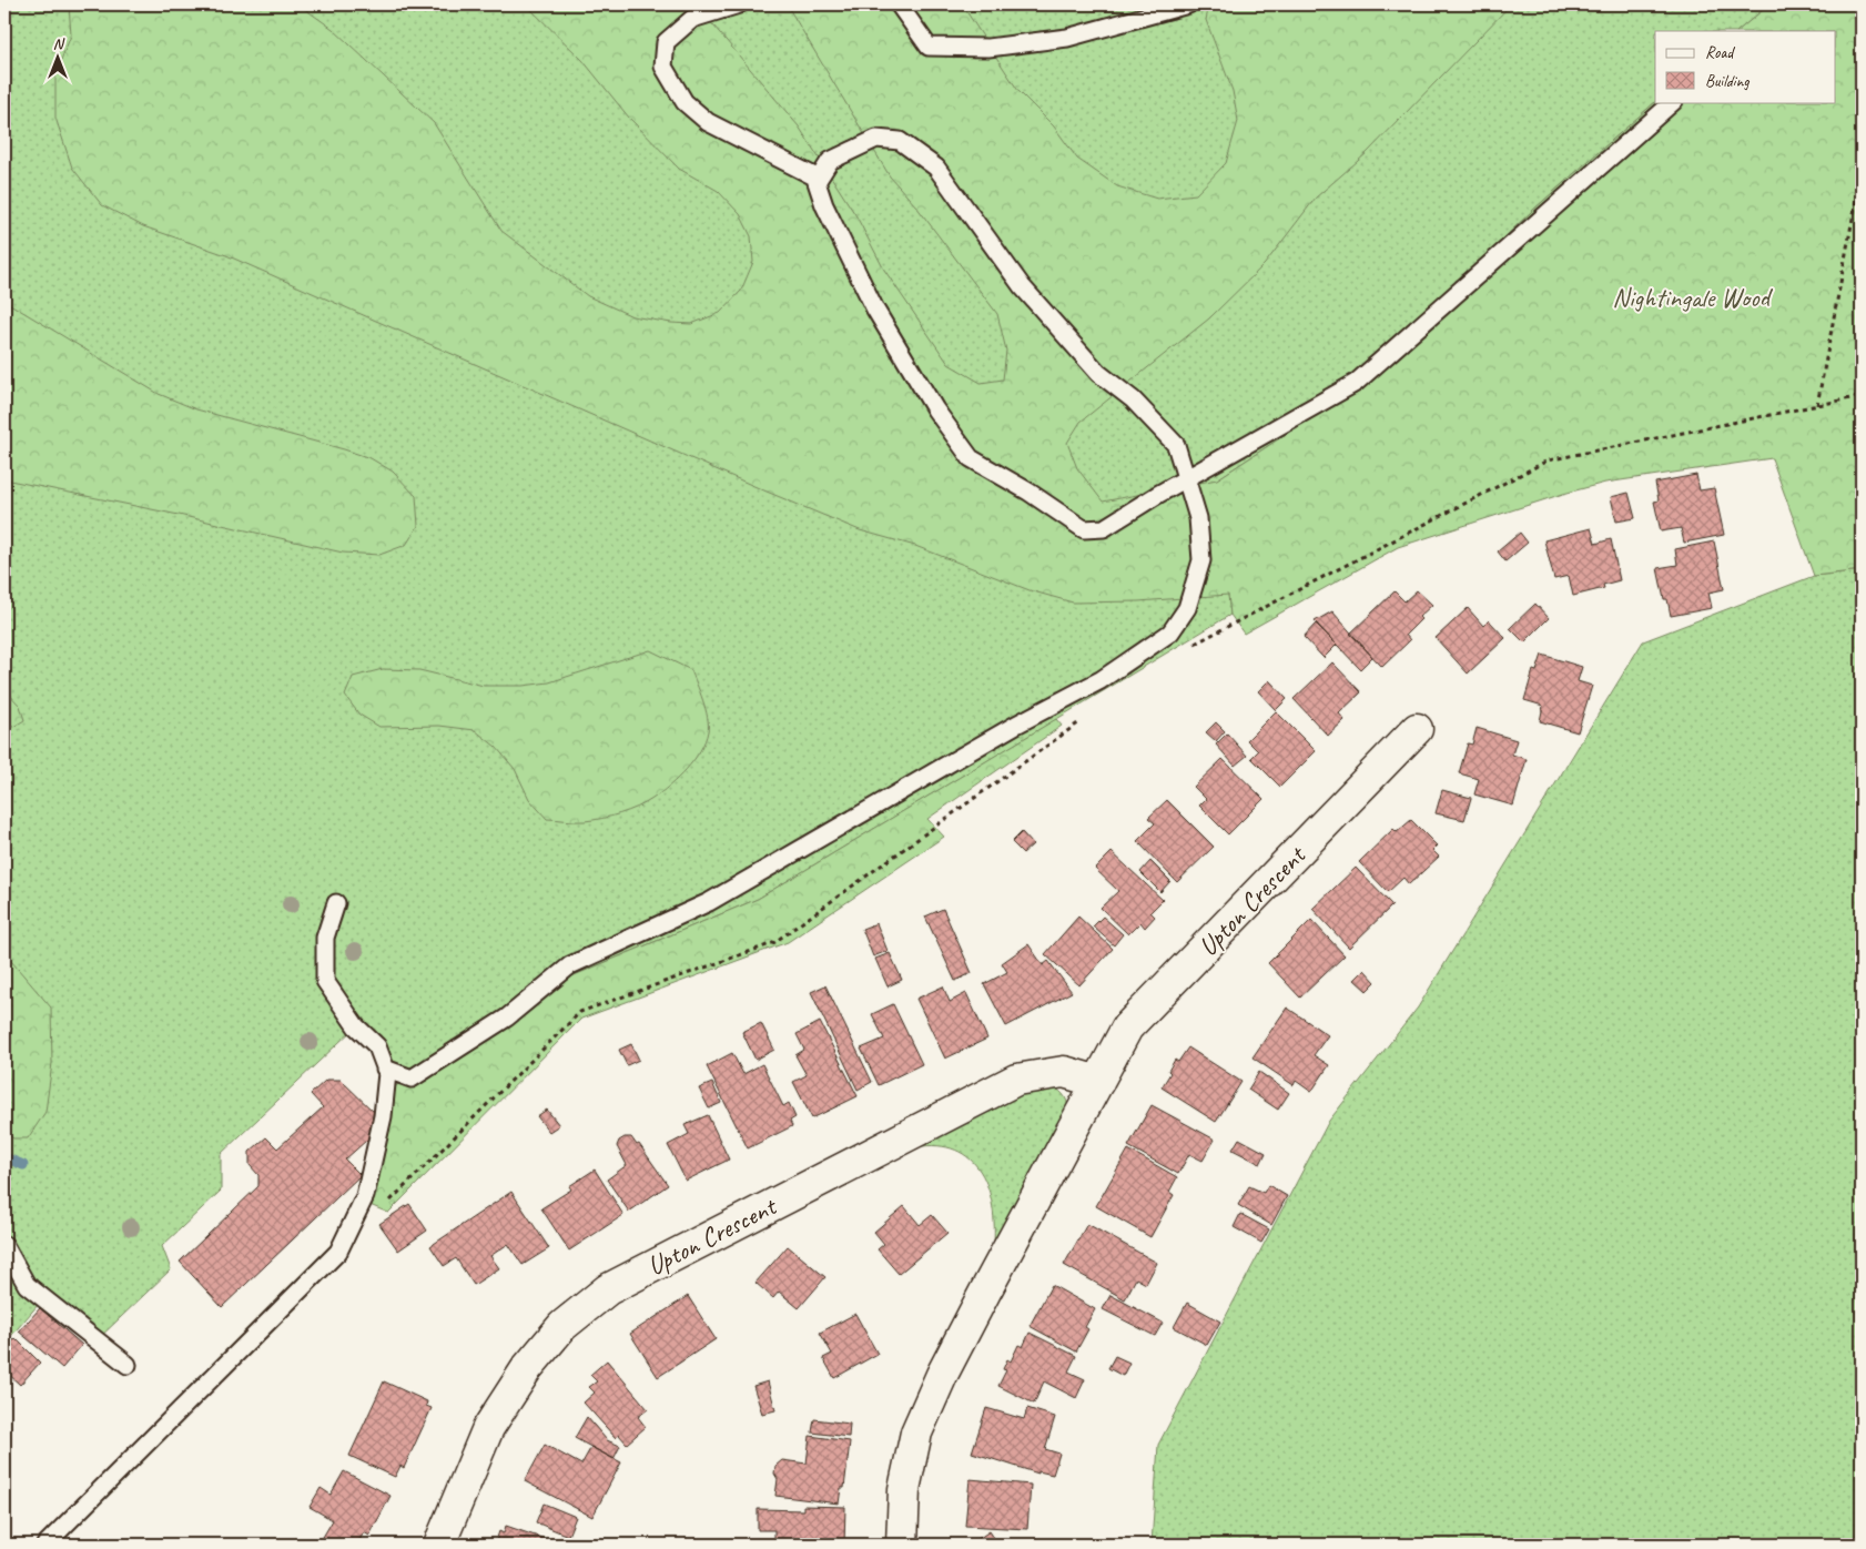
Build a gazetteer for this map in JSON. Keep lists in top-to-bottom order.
{
  "streets": {
    "street": ["Upton Crescent"]
  },
  "parks": ["Nightingale Wood"],
  "legend": ["Road", "Building"],
  "north": "top"
}
